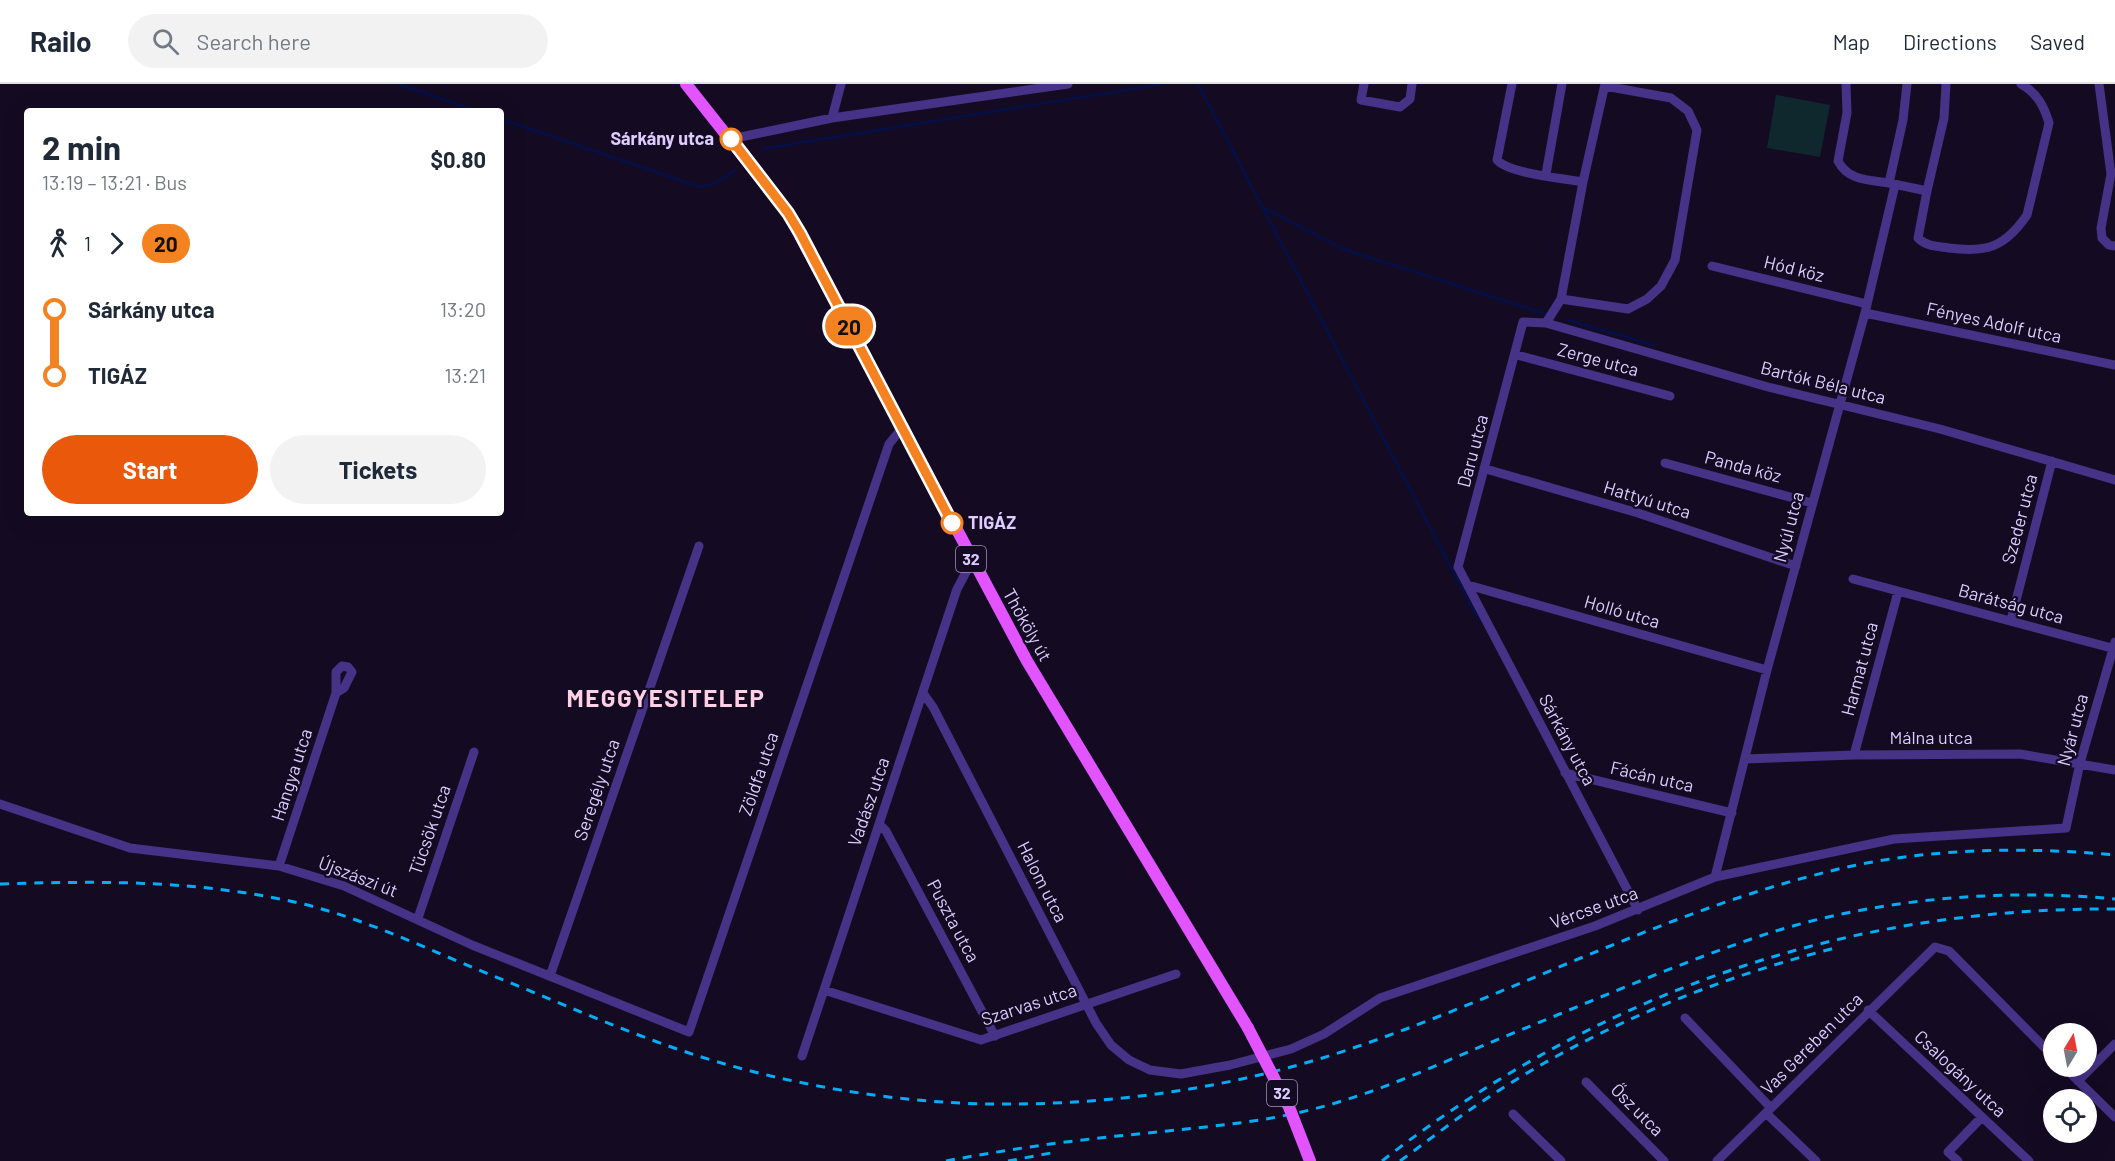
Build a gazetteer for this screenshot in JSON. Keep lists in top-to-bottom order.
{
  "streets": {
    "main road": ["32", "Thököly út"],
    "street": [
      "Hód köz",
      "Fényes Adolf utca",
      "Zerge utca",
      "Bartók Béla utca",
      "Daru utca",
      "Panda köz",
      "Hattyú utca",
      "Szeder utca",
      "Nyúl utca",
      "Barátság utca",
      "Holló utca",
      "Harmat utca",
      "Nyár utca",
      "Málna utca",
      "Sárkány utca",
      "Zöldfa utca",
      "Hangya utca",
      "Fácán utca",
      "Seregély utca",
      "Vadász utca",
      "Tücsök utca",
      "Újszászi út",
      "Halom utca",
      "Vércse utca",
      "Puszta utca",
      "Szarvas utca",
      "Vas Gereben utca",
      "Csalogány utca",
      "Ősz utca"
    ]
  },
  "crossings": [
    ["Hód köz", "Fényes Adolf utca"],
    ["Hód köz", "Nyúl utca"],
    ["Fényes Adolf utca", "Nyúl utca"],
    ["Zerge utca", "Daru utca"],
    ["Bartók Béla utca", "Daru utca"],
    ["Bartók Béla utca", "Szeder utca"],
    ["Bartók Béla utca", "Nyúl utca"],
    ["Daru utca", "Hattyú utca"],
    ["Daru utca", "Holló utca"],
    ["Daru utca", "Sárkány utca"],
    ["Panda köz", "Nyúl utca"],
    ["Hattyú utca", "Nyúl utca"],
    ["Szeder utca", "Barátság utca"],
    ["Nyúl utca", "Holló utca"],
    ["Nyúl utca", "Málna utca"],
    ["Nyúl utca", "Fácán utca"],
    ["Nyúl utca", "Vércse utca"],
    ["Barátság utca", "Harmat utca"],
    ["Barátság utca", "Nyár utca"],
    ["Holló utca", "Sárkány utca"],
    ["Thököly út", "Zöldfa utca"],
    ["Thököly út", "Vadász utca"],
    ["Harmat utca", "Málna utca"],
    ["Nyár utca", "Málna utca"],
    ["Nyár utca", "Vércse utca"],
    ["Sárkány utca", "Fácán utca"],
    ["Sárkány utca", "Vércse utca"],
    ["Zöldfa utca", "Újszászi út"],
    ["Hangya utca", "Újszászi út"],
    ["Seregély utca", "Újszászi út"],
    ["Vadász utca", "Halom utca"],
    ["Vadász utca", "Puszta utca"],
    ["Vadász utca", "Szarvas utca"],
    ["Tücsök utca", "Újszászi út"],
    ["Halom utca", "Vércse utca"],
    ["Halom utca", "Szarvas utca"],
    ["Puszta utca", "Szarvas utca"],
    ["Vas Gereben utca", "Csalogány utca"]
  ],
  "districts": ["MEGGYESITELEP"],
  "places": ["Sárkány utca", "TIGÁZ"],
  "lines": ["bus line 20"],
  "north": "top",
  "page": {
    "header": "Railo",
    "search": "Search here",
    "nav": ["Map", "Directions", "Saved"],
    "on_map": "20",
    "heading": ["2 min", "13:19 – 13:21 · Bus", "$0.80"],
    "legs": ["1", "20"],
    "list": [
      {
        "name": "Sárkány utca",
        "value": "13:20"
      },
      {
        "name": "TIGÁZ",
        "value": "13:21"
      }
    ],
    "buttons": ["Start", "Tickets"]
  }
}
